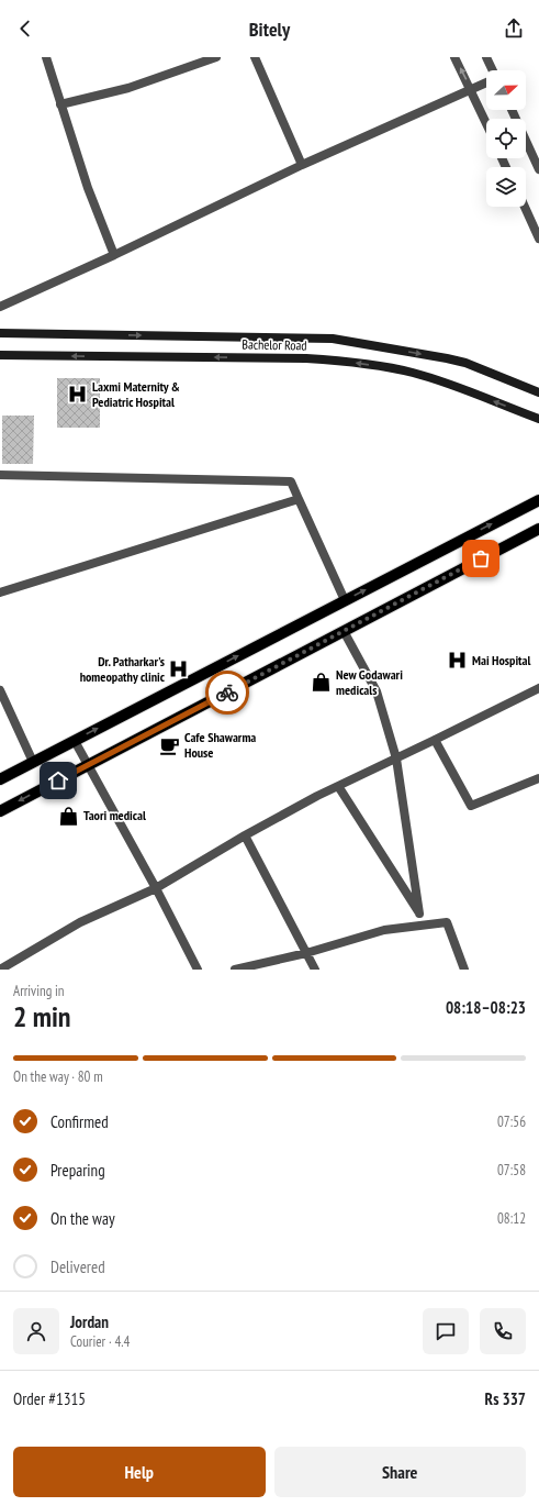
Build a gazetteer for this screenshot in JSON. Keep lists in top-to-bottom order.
{
  "streets": {
    "main road": ["Bachelor Road"]
  },
  "places": {
    "hospital": ["Laxmi Maternity & Pediatric Hospital", "Mai Hospital", "Dr. Patharkar's homeopathy clinic"],
    "shop": ["New Godawari medicals", "Taori medical"],
    "cafe": ["Cafe Shawarma House"]
  },
  "north": "right",
  "page": {
    "header": "Bitely",
    "heading": ["2 min", "Arriving in", "08:18–08:23"],
    "panel": [
      "Jordan",
      "Courier · 4.4",
      "Order #1315",
      "Rs 337"
    ],
    "bar": "On the way · 80 m",
    "list": [
      ["Confirmed", "07:56"],
      ["Preparing", "07:58"],
      ["On the way", "08:12"],
      "Delivered"
    ],
    "buttons": ["Help", "Share"]
  }
}
